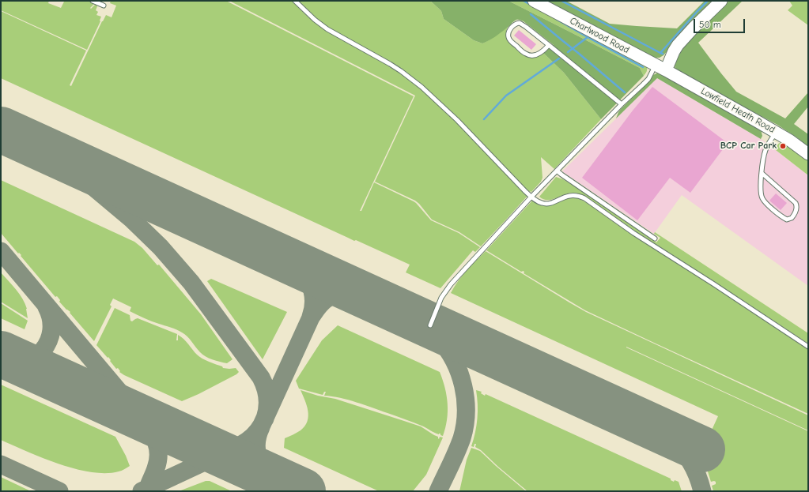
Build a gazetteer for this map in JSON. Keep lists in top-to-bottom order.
{
  "streets": {
    "street": ["Charlwood Road", "Lowfield Heath Road"]
  },
  "crossings": [
    ["Charlwood Road", "Lowfield Heath Road"]
  ],
  "places": ["BCP Car Park"],
  "scale_bar": "50 m"
}
